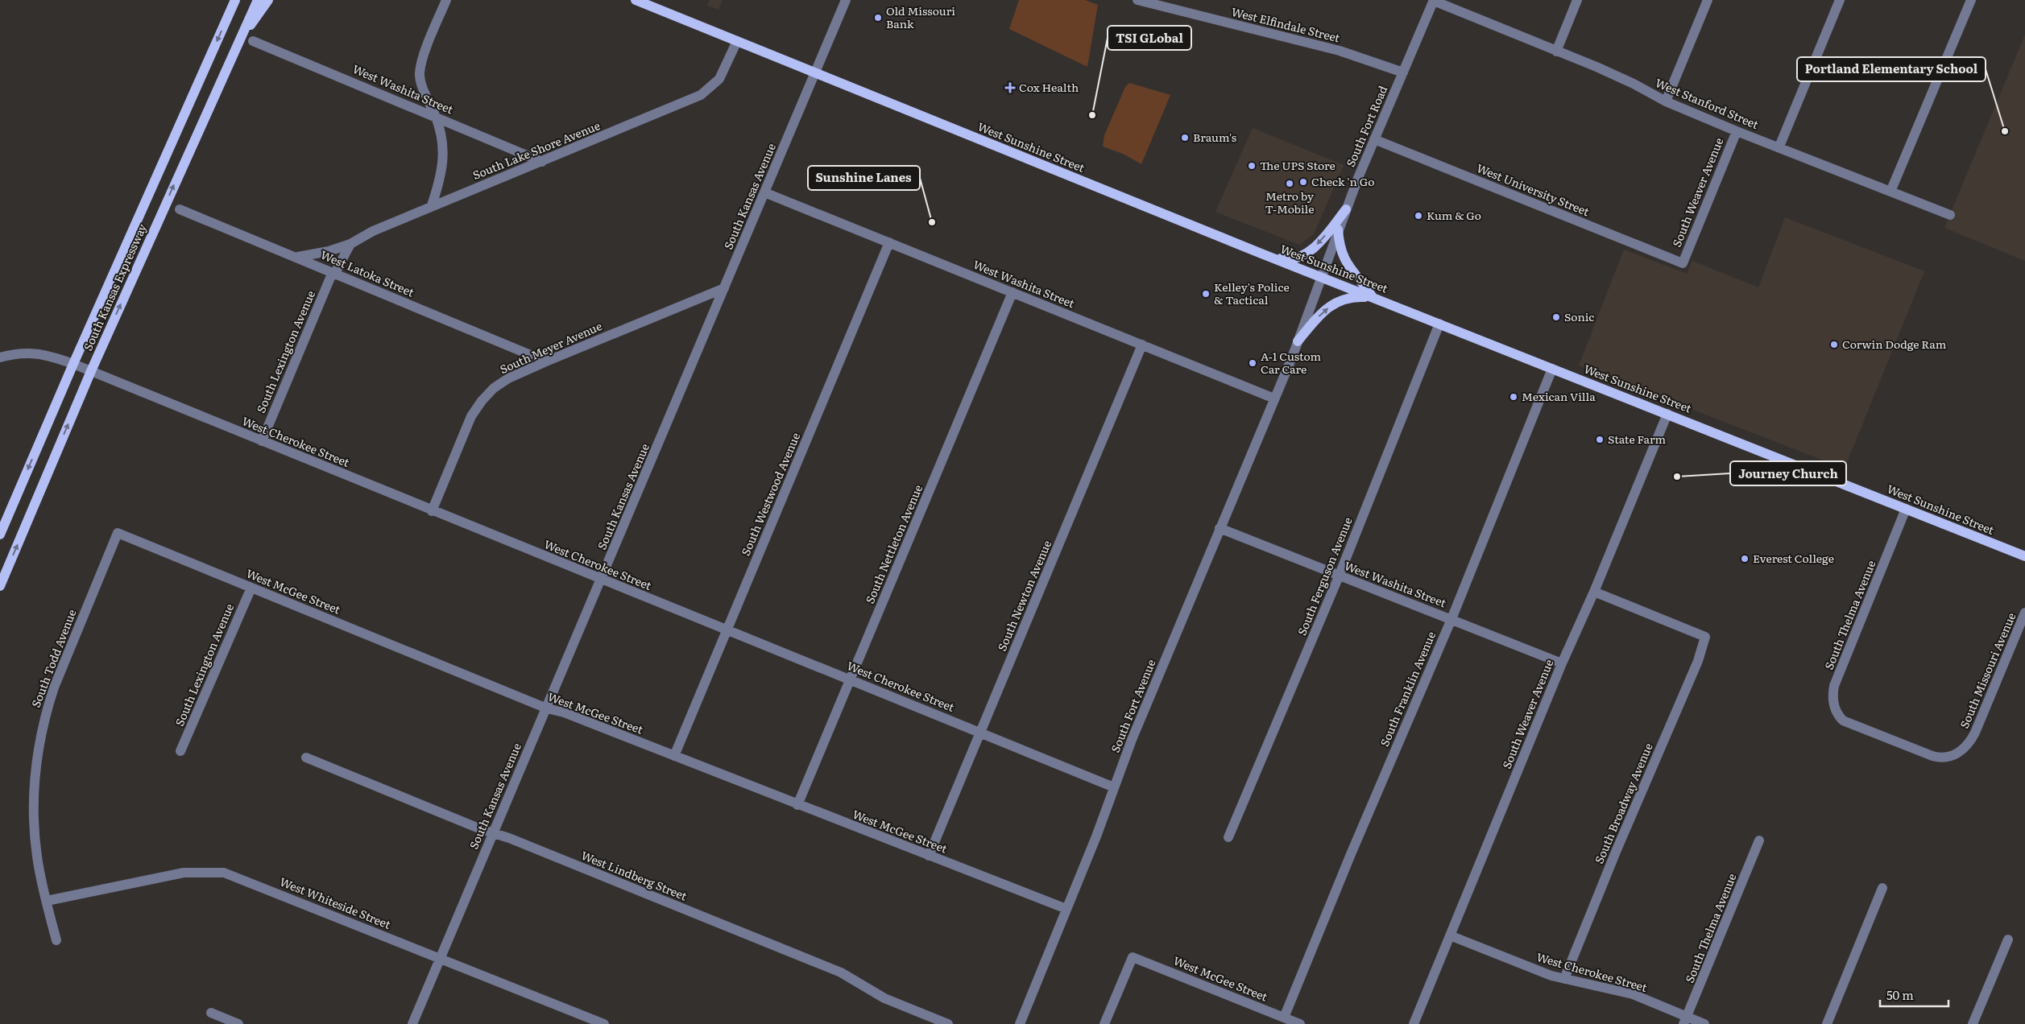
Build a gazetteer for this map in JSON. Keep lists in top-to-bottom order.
{
  "streets": {
    "main road": ["West Sunshine Street", "South Kansas Expressway"],
    "street": [
      "West Elfindale Street",
      "West Washita Street",
      "West Stanford Street",
      "South Fort Road",
      "South Lake Shore Avenue",
      "West University Street",
      "South Weaver Avenue",
      "South Kansas Avenue",
      "West Latoka Street",
      "South Meyer Avenue",
      "South Lexington Avenue",
      "West Cherokee Street",
      "South Westwood Avenue",
      "South Nettleton Avenue",
      "South Ferguson Avenue",
      "West McGee Street",
      "South Newton Avenue",
      "South Thelma Avenue",
      "South Todd Avenue",
      "South Missouri Avenue",
      "South Franklin Avenue",
      "South Fort Avenue",
      "South Broadway Avenue",
      "West Lindberg Street",
      "West Whiteside Street"
    ]
  },
  "crossings": [
    ["West Elfindale Street", "South Fort Road"],
    ["West Washita Street", "South Fort Road"],
    ["West Washita Street", "South Lake Shore Avenue"],
    ["West Washita Street", "South Weaver Avenue"],
    ["West Washita Street", "South Kansas Avenue"],
    ["West Washita Street", "South Westwood Avenue"],
    ["West Washita Street", "South Nettleton Avenue"],
    ["West Washita Street", "South Ferguson Avenue"],
    ["West Washita Street", "South Newton Avenue"],
    ["West Washita Street", "South Franklin Avenue"],
    ["West Washita Street", "South Fort Avenue"],
    ["West Stanford Street", "South Fort Road"],
    ["West Stanford Street", "South Weaver Avenue"],
    ["South Fort Road", "West Sunshine Street"],
    ["South Fort Road", "West University Street"],
    ["South Fort Road", "South Fort Avenue"],
    ["West Sunshine Street", "South Lake Shore Avenue"],
    ["West Sunshine Street", "South Weaver Avenue"],
    ["West Sunshine Street", "South Kansas Avenue"],
    ["West Sunshine Street", "South Ferguson Avenue"],
    ["West Sunshine Street", "South Thelma Avenue"],
    ["West Sunshine Street", "South Franklin Avenue"],
    ["South Lake Shore Avenue", "West Latoka Street"],
    ["West University Street", "South Weaver Avenue"],
    ["South Weaver Avenue", "West Cherokee Street"],
    ["South Weaver Avenue", "South Broadway Avenue"],
    ["South Kansas Avenue", "South Meyer Avenue"],
    ["South Kansas Avenue", "West Cherokee Street"],
    ["South Kansas Avenue", "West McGee Street"],
    ["South Kansas Avenue", "West Lindberg Street"],
    ["South Kansas Avenue", "West Whiteside Street"],
    ["West Latoka Street", "South Meyer Avenue"],
    ["West Latoka Street", "South Lexington Avenue"],
    ["South Kansas Expressway", "West Cherokee Street"],
    ["South Meyer Avenue", "West Cherokee Street"],
    ["South Lexington Avenue", "West Cherokee Street"],
    ["South Lexington Avenue", "West McGee Street"],
    ["West Cherokee Street", "South Westwood Avenue"],
    ["West Cherokee Street", "South Nettleton Avenue"],
    ["West Cherokee Street", "South Newton Avenue"],
    ["West Cherokee Street", "South Thelma Avenue"],
    ["West Cherokee Street", "South Fort Avenue"],
    ["West Cherokee Street", "South Broadway Avenue"],
    ["South Westwood Avenue", "West McGee Street"],
    ["South Nettleton Avenue", "West McGee Street"],
    ["West McGee Street", "South Newton Avenue"],
    ["West McGee Street", "South Todd Avenue"],
    ["West McGee Street", "South Franklin Avenue"],
    ["West McGee Street", "South Fort Avenue"],
    ["South Thelma Avenue", "South Missouri Avenue"],
    ["South Todd Avenue", "West Whiteside Street"]
  ],
  "places": {
    "other": [
      "Old Missouri Bank",
      "TSI GLobal",
      "Portland Elementary School",
      "Braum's",
      "The UPS Store",
      "Check 'n Go",
      "Metro by T-Mobile",
      "Kum & Go",
      "Sunshine Lanes",
      "Kelley's Police & Tactical",
      "Sonic",
      "Corwin Dodge Ram",
      "A-1 Custom Car Care",
      "Mexican Villa",
      "State Farm",
      "Journey Church",
      "Everest College"
    ],
    "health": ["Cox Health"]
  },
  "scale_bar": "50 m"
}
